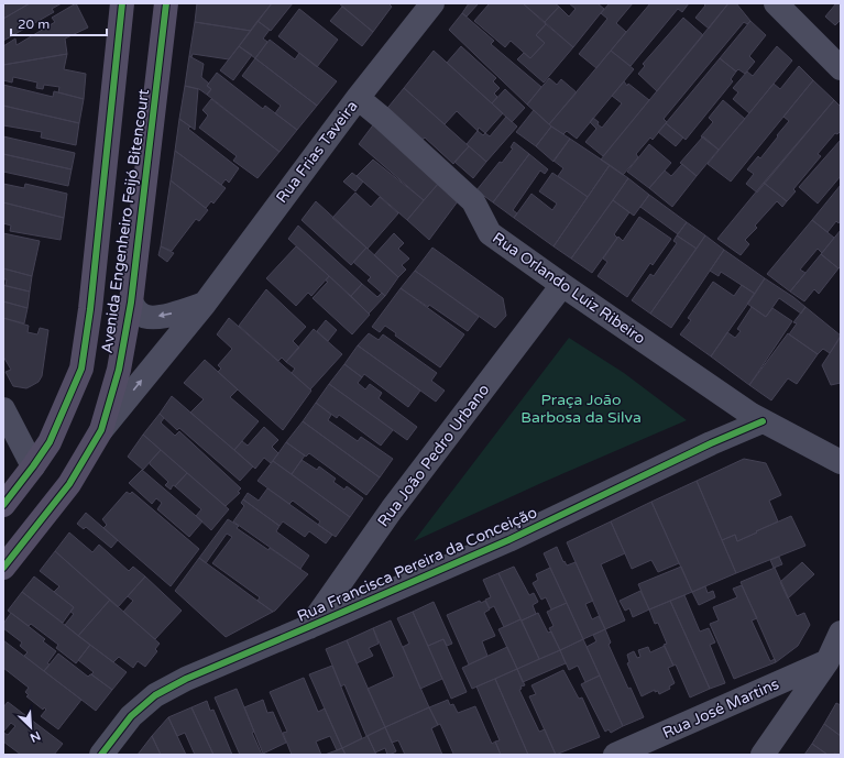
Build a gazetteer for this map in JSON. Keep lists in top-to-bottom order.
{
  "streets": {
    "main road": ["Avenida Engenheiro Feijó Bitencourt"],
    "street": [
      "Rua Frias Taveira",
      "Rua Orlando Luiz Ribeiro",
      "Rua João Pedro Urbano",
      "Rua Francisca Pereira da Conceição",
      "Rua José Martins"
    ]
  },
  "crossings": [
    ["Rua Frias Taveira", "Avenida Engenheiro Feijó Bitencourt"],
    ["Rua Frias Taveira", "Rua Orlando Luiz Ribeiro"],
    ["Rua Orlando Luiz Ribeiro", "Rua João Pedro Urbano"],
    ["Rua Orlando Luiz Ribeiro", "Rua Francisca Pereira da Conceição"],
    ["Rua João Pedro Urbano", "Rua Francisca Pereira da Conceição"]
  ],
  "parks": ["Praça João Barbosa da Silva"],
  "scale_bar": "20 m",
  "north": "bottom right"
}
